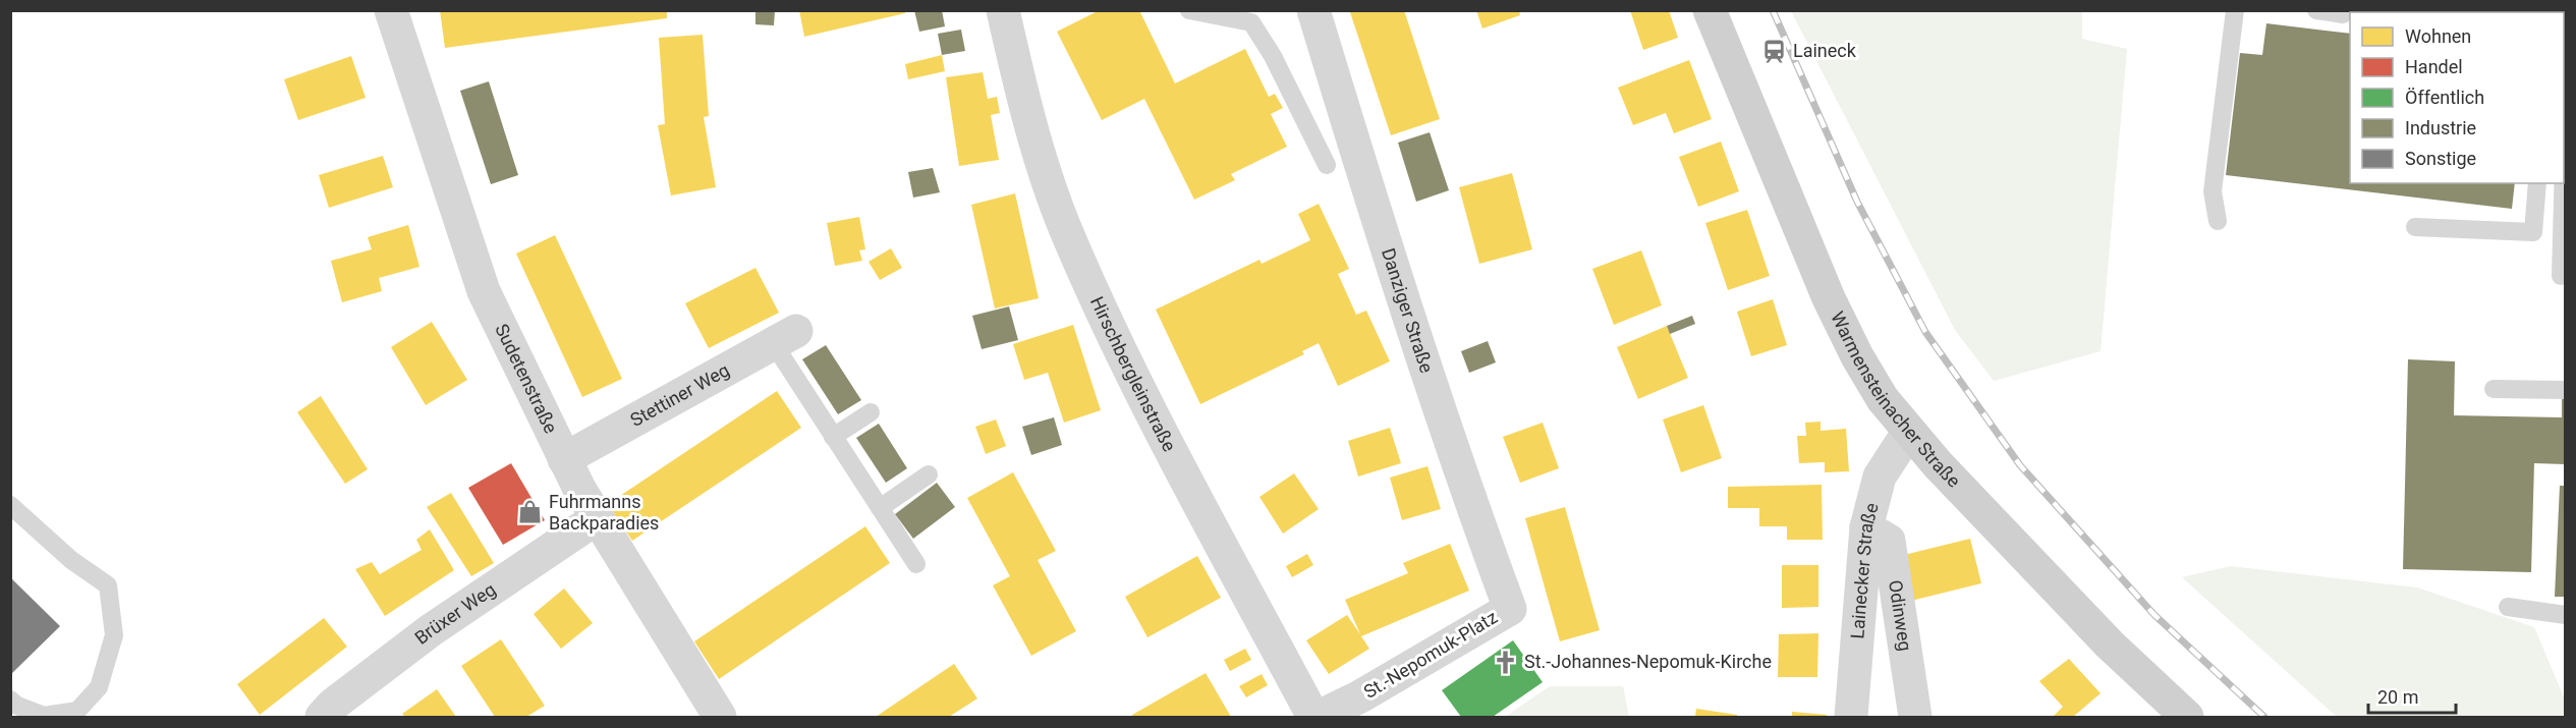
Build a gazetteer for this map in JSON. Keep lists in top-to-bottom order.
{
  "streets": {
    "street": [
      "Danziger Straße",
      "Hirschbergleinstraße",
      "Sudetenstraße",
      "Stettiner Weg",
      "Warmensteinacher Straße",
      "Lainecker Straße",
      "Brüxer Weg",
      "Odinweg",
      "St.-Nepomuk-Platz"
    ]
  },
  "crossings": [
    ["Danziger Straße", "St.-Nepomuk-Platz"],
    ["Sudetenstraße", "Stettiner Weg"],
    ["Sudetenstraße", "Brüxer Weg"],
    ["Warmensteinacher Straße", "Lainecker Straße"],
    ["Lainecker Straße", "Odinweg"]
  ],
  "places": {
    "station": ["Laineck"],
    "shop": ["Fuhrmanns Backparadies"],
    "church": ["St.-Johannes-Nepomuk-Kirche"]
  },
  "legend": [
    "Wohnen",
    "Handel",
    "Öffentlich",
    "Industrie",
    "Sonstige"
  ],
  "scale_bar": "20 m"
}
